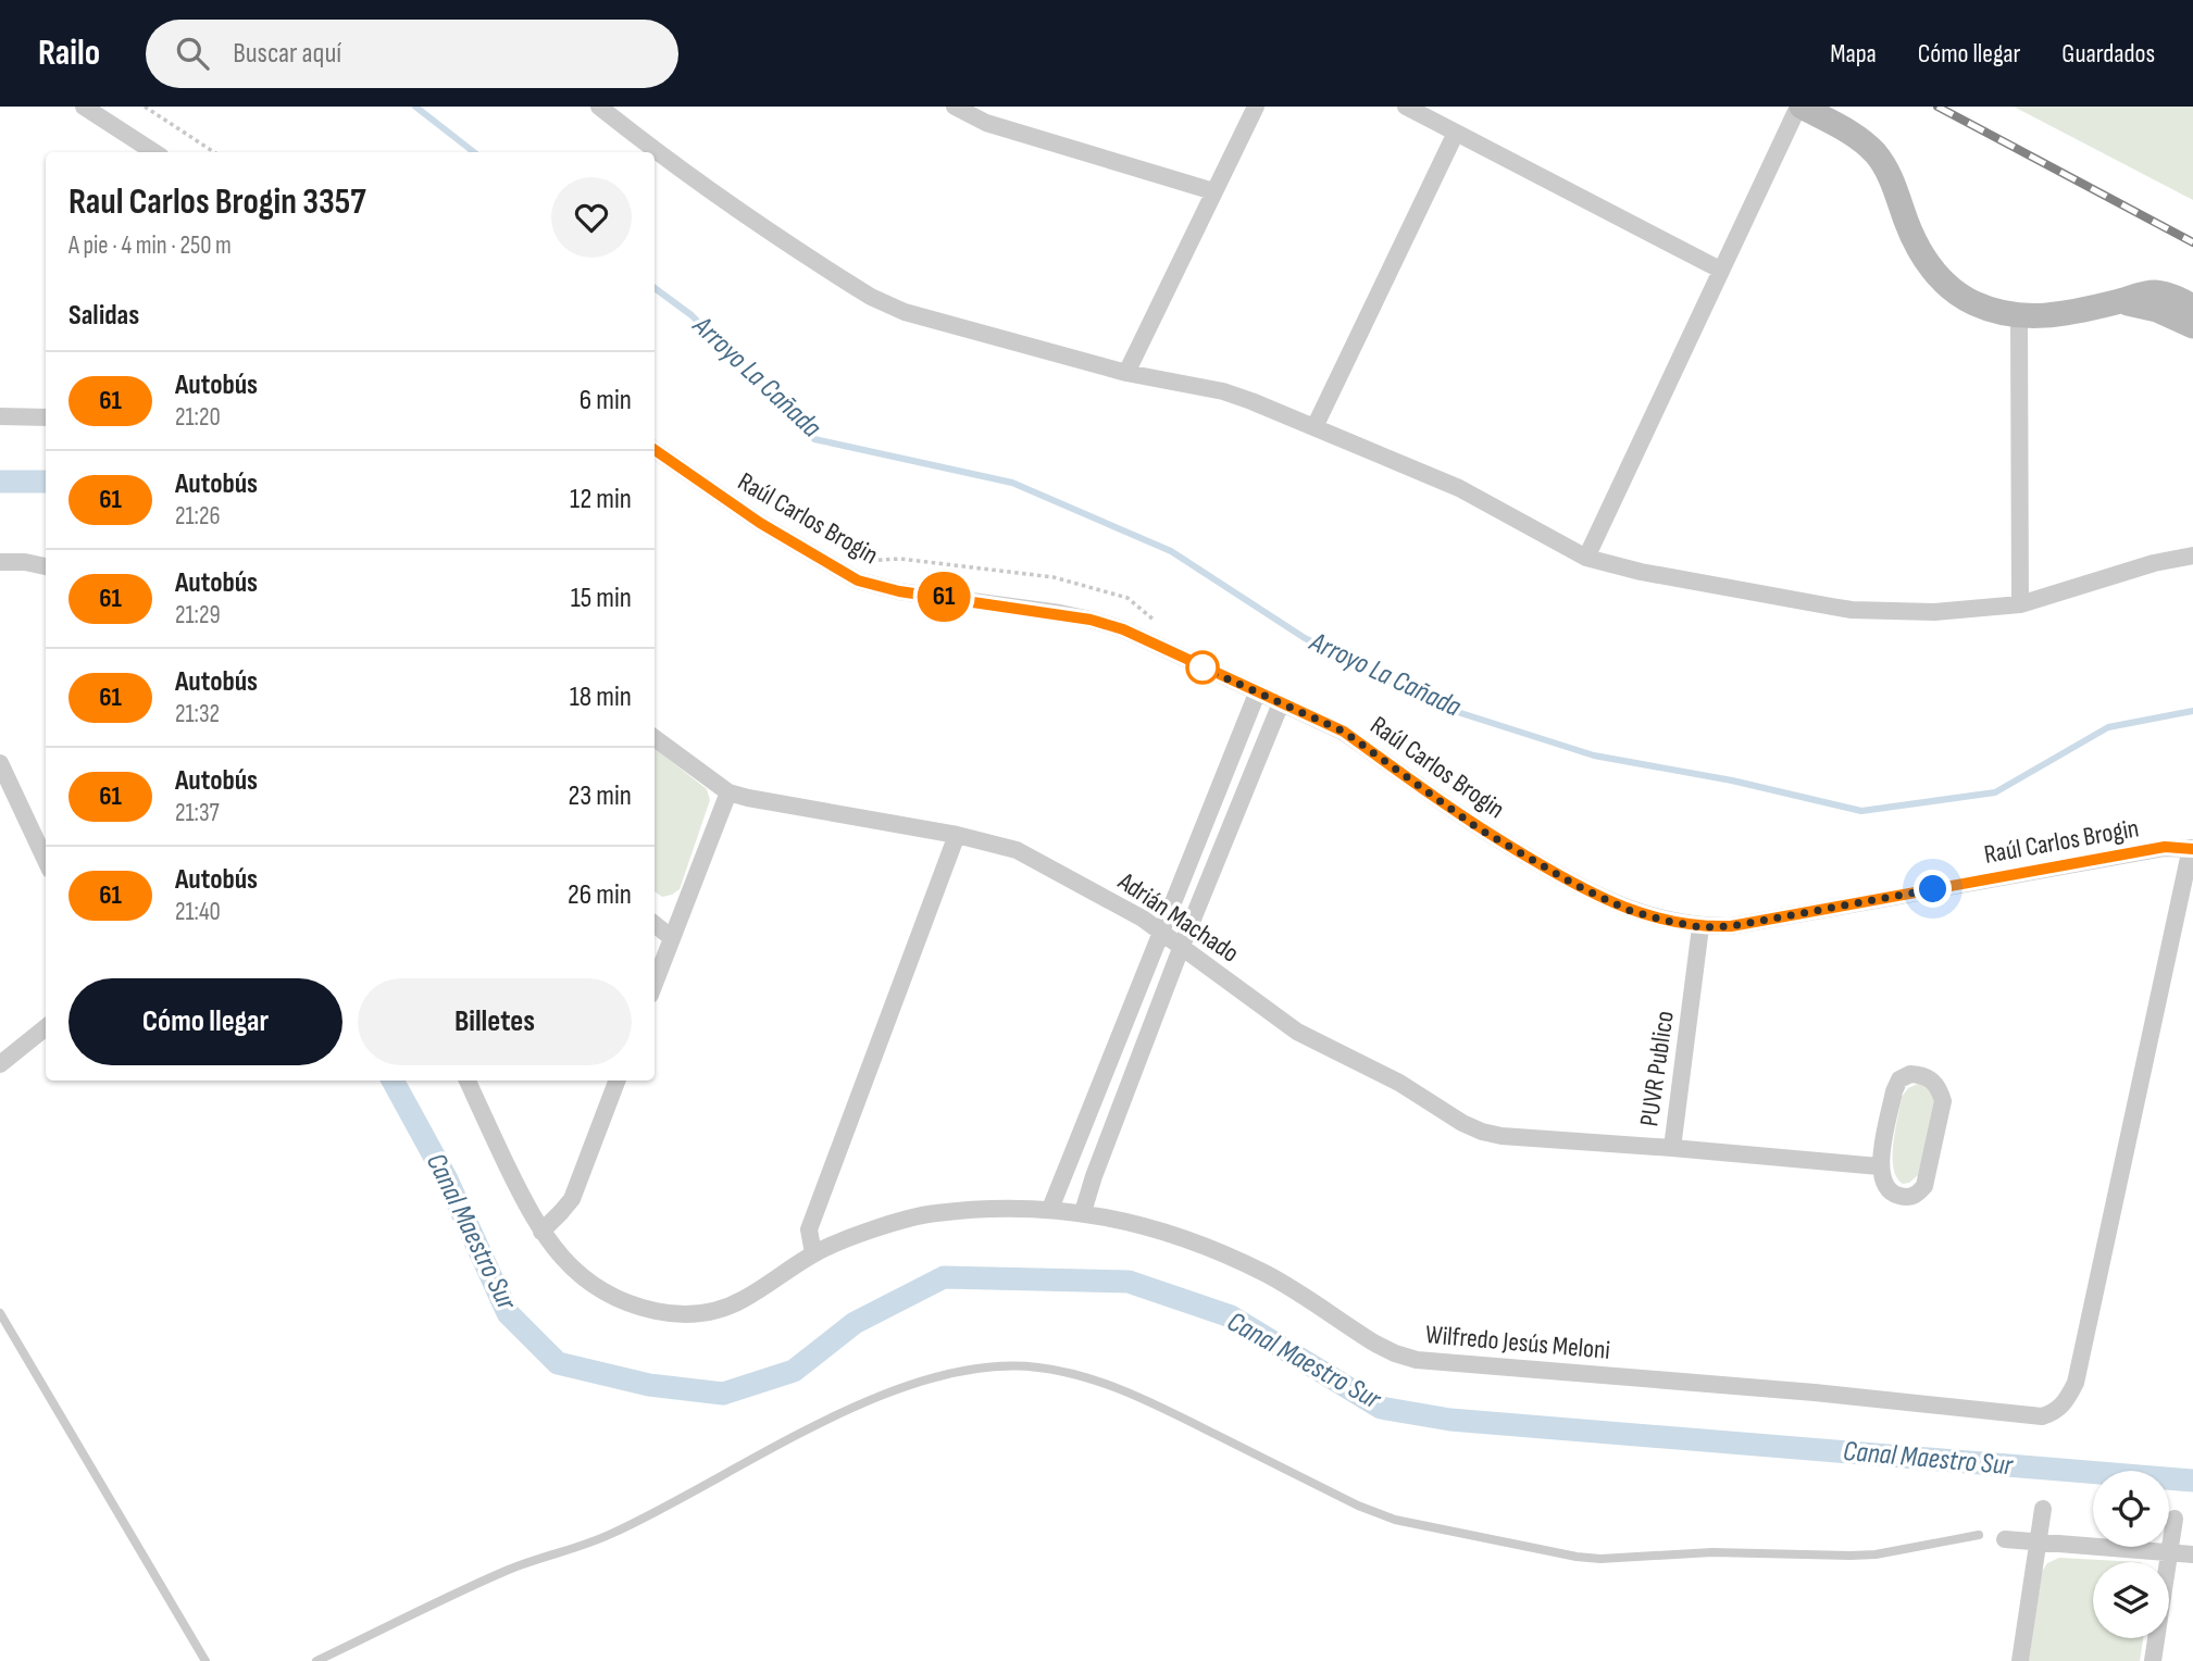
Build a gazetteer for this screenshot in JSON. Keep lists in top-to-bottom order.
{
  "streets": {
    "street": [
      "Raúl Carlos Brogin",
      "Adrián Machado",
      "PUVR Publico",
      "Wilfredo Jesús Meloni"
    ]
  },
  "crossings": [
    ["Raúl Carlos Brogin", "PUVR Publico"],
    ["Raúl Carlos Brogin", "Wilfredo Jesús Meloni"],
    ["Adrián Machado", "PUVR Publico"]
  ],
  "water": ["Arroyo La Cañada", "Canal Maestro Sur"],
  "lines": ["bus line 61"],
  "page": {
    "header": "Railo",
    "search": "Buscar aquí",
    "nav": ["Mapa", "Cómo llegar", "Guardados"],
    "on_map": "61",
    "heading": [
      ["Raul Carlos Brogin 3357", "A pie · 4 min · 250 m"],
      "Salidas"
    ],
    "list": [
      {
        "mark": "61",
        "name": "Autobús",
        "note": "21:20",
        "value": "6 min"
      },
      {
        "mark": "61",
        "name": "Autobús",
        "note": "21:26",
        "value": "12 min"
      },
      {
        "mark": "61",
        "name": "Autobús",
        "note": "21:29",
        "value": "15 min"
      },
      {
        "mark": "61",
        "name": "Autobús",
        "note": "21:32",
        "value": "18 min"
      },
      {
        "mark": "61",
        "name": "Autobús",
        "note": "21:37",
        "value": "23 min"
      },
      {
        "mark": "61",
        "name": "Autobús",
        "note": "21:40",
        "value": "26 min"
      }
    ],
    "buttons": ["Cómo llegar", "Billetes"]
  }
}
